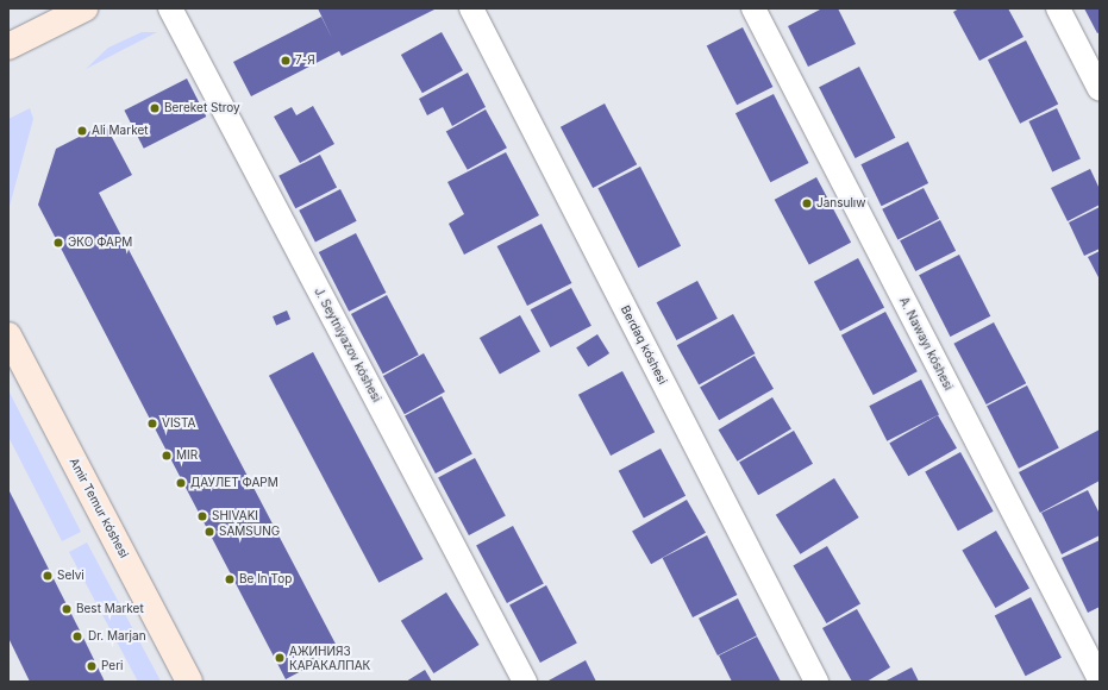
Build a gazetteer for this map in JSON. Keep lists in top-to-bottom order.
{
  "streets": {
    "main road": ["Amir Temur kóshesi"],
    "street": ["A. Nawayı kóshesi", "J. Seytniyazov kóshesi", "Berdaq kóshesi"]
  },
  "places": [
    "7-Я",
    "Bereket Stroy",
    "Ali Market",
    "Jansulıw",
    "ЭКО ФАРМ",
    "VISTA",
    "MIR",
    "ДАУЛЕТ ФАРМ",
    "SHIVAKI",
    "SAMSUNG",
    "Selvi",
    "Be In Top",
    "Best Market",
    "Dr. Marjan",
    "АЖИНИЯЗ КАРАКАЛПАК",
    "Peri"
  ]
}
